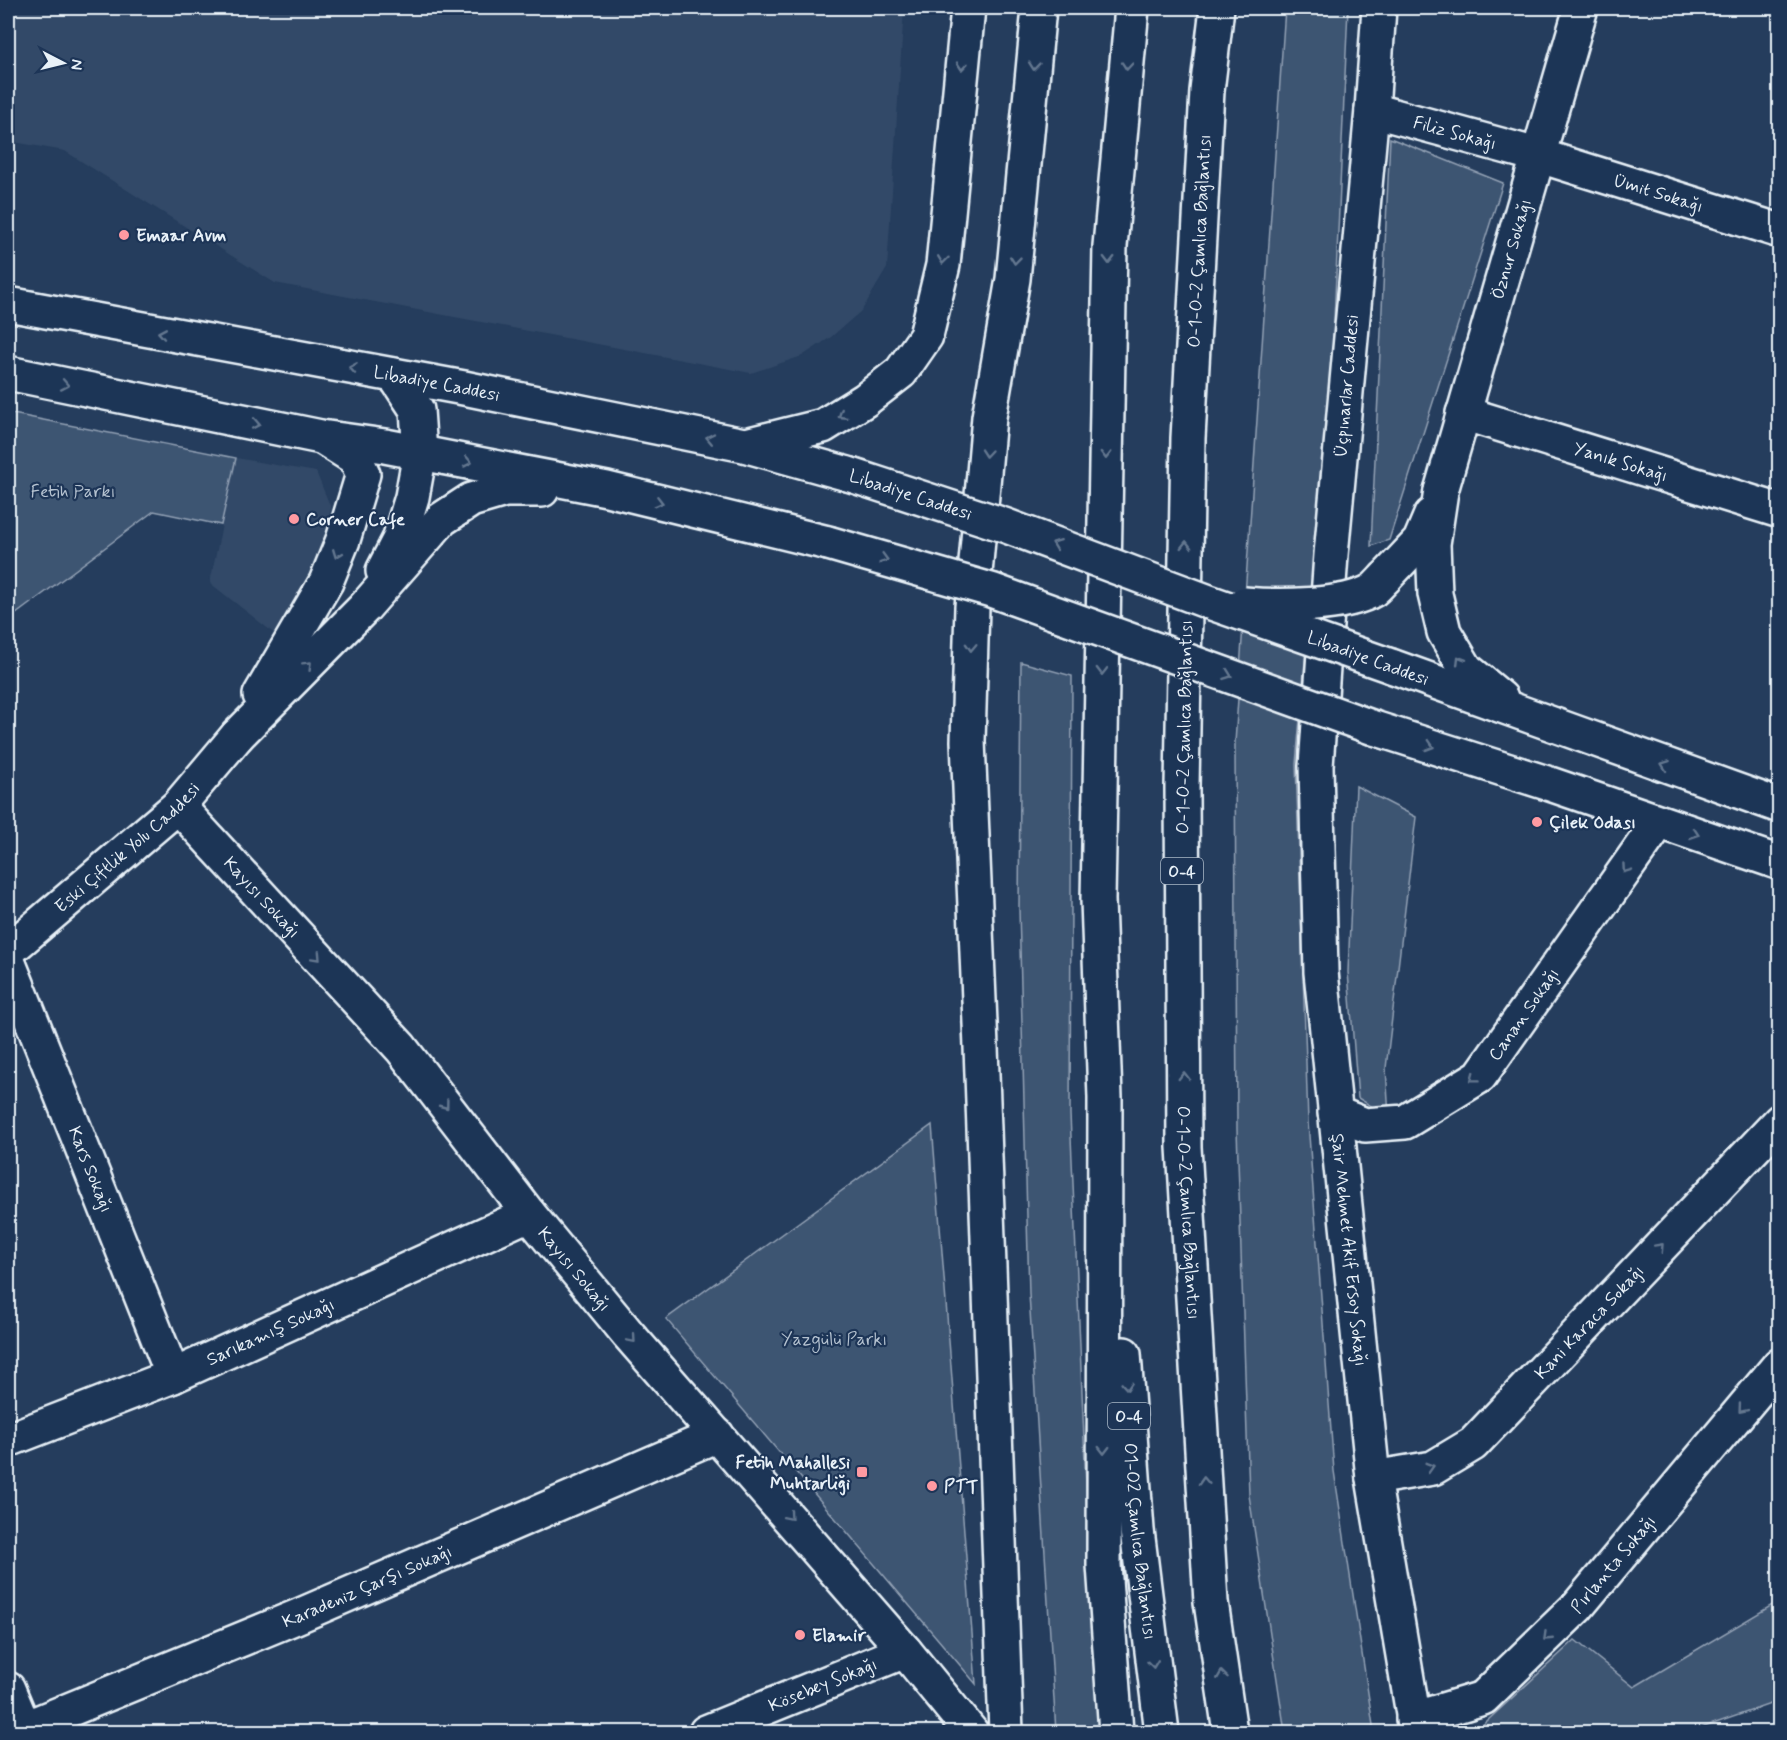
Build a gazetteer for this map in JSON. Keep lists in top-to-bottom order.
{
  "streets": {
    "main road": [
      "Filiz Sokağı",
      "Ümit Sokağı",
      "O-1-O-2 Çamlıca Bağlantısı",
      "Öznur Sokağı",
      "Libadiye Caddesi",
      "Üçpınarlar Caddesi",
      "Yanık Sokağı",
      "Eski Çiftlik Yolu Caddesi",
      "O-4",
      "Kayısı Sokağı",
      "Canan Sokağı",
      "Kars Sokağı",
      "Şair Mehmet Akif Ersoy Sokağı",
      "Kani Karaca Sokağı",
      "Sarıkamış Sokağı",
      "O1-O2 Çamlıca Bağlantısı",
      "Pırlanta Sokağı",
      "Karadeniz Çarşı Sokağı",
      "Kösebey Sokağı"
    ]
  },
  "crossings": [
    ["Filiz Sokağı", "Ümit Sokağı"],
    ["Filiz Sokağı", "Öznur Sokağı"],
    ["Filiz Sokağı", "Üçpınarlar Caddesi"],
    ["Ümit Sokağı", "Öznur Sokağı"],
    ["Öznur Sokağı", "Yanık Sokağı"],
    ["Üçpınarlar Caddesi", "Şair Mehmet Akif Ersoy Sokağı"],
    ["Eski Çiftlik Yolu Caddesi", "Kayısı Sokağı"],
    ["O-4", "O1-O2 Çamlıca Bağlantısı"],
    ["Kayısı Sokağı", "Sarıkamış Sokağı"],
    ["Kayısı Sokağı", "Karadeniz Çarşı Sokağı"],
    ["Kayısı Sokağı", "Kösebey Sokağı"],
    ["Canan Sokağı", "Şair Mehmet Akif Ersoy Sokağı"],
    ["Kars Sokağı", "Sarıkamış Sokağı"],
    ["Şair Mehmet Akif Ersoy Sokağı", "Kani Karaca Sokağı"],
    ["Şair Mehmet Akif Ersoy Sokağı", "Pırlanta Sokağı"]
  ],
  "one_way": [
    "Kayısı Sokağı",
    "Canan Sokağı",
    "Kani Karaca Sokağı",
    "Pırlanta Sokağı"
  ],
  "parks": ["Fetih Parkı", "Yazgülü Parkı"],
  "places": {
    "other": [
      "Emaar Avm",
      "Corner Cafe",
      "Çilek Odası",
      "PTT",
      "Elamir"
    ],
    "transit": ["Fetih Mahallesi Muhtarliği"]
  },
  "north": "right"
}
